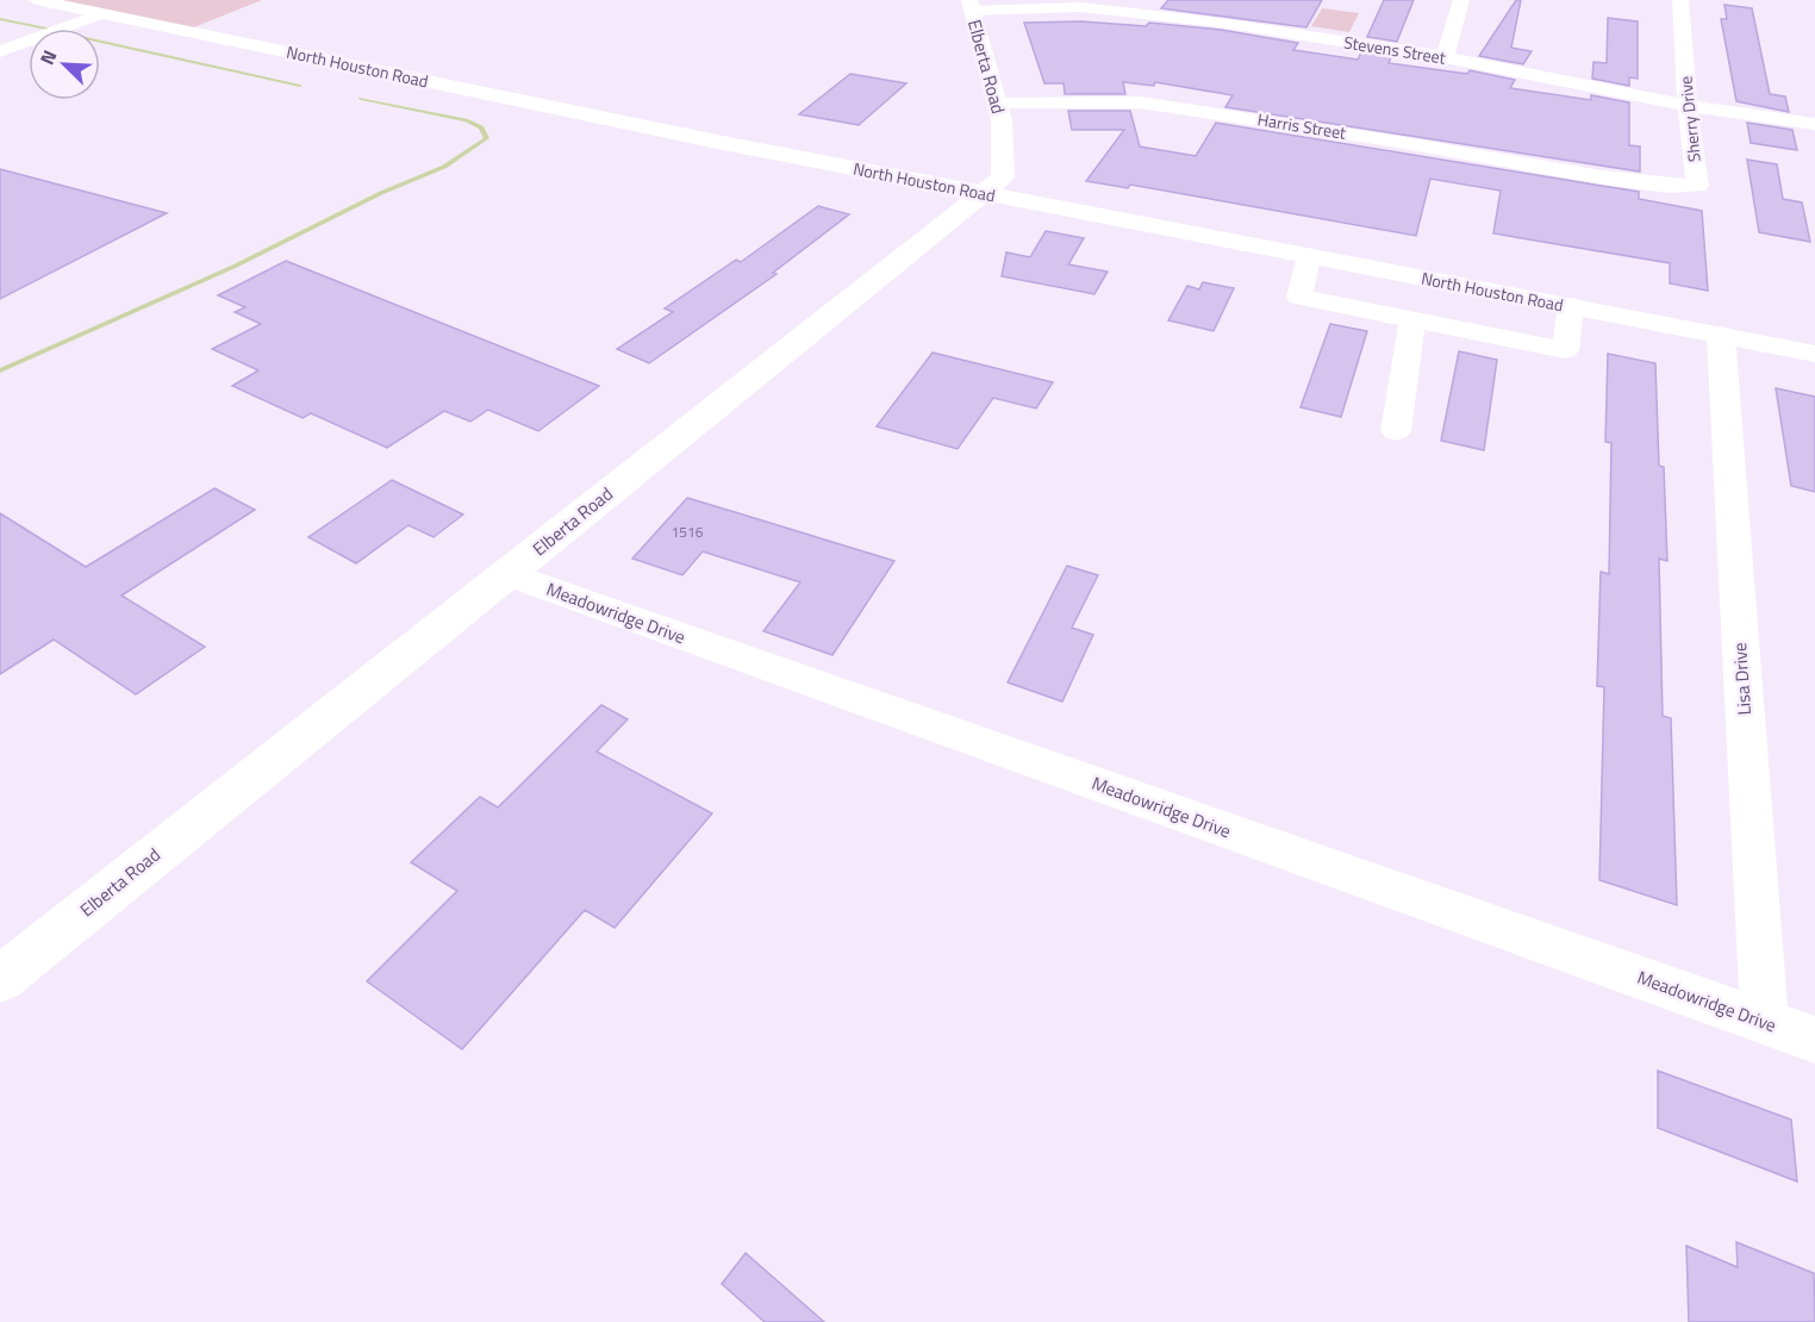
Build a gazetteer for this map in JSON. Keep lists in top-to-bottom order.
{
  "streets": {
    "street": [
      "Stevens Street",
      "North Houston Road",
      "Elberta Road",
      "Sherry Drive",
      "Harris Street",
      "Meadowridge Drive",
      "Lisa Drive"
    ]
  },
  "crossings": [
    ["Stevens Street", "Elberta Road"],
    ["Stevens Street", "Sherry Drive"],
    ["North Houston Road", "Elberta Road"],
    ["North Houston Road", "Lisa Drive"],
    ["Elberta Road", "Harris Street"],
    ["Elberta Road", "Meadowridge Drive"],
    ["Sherry Drive", "Harris Street"],
    ["Meadowridge Drive", "Lisa Drive"]
  ],
  "house_numbers": ["1516"],
  "north": "top left"
}
